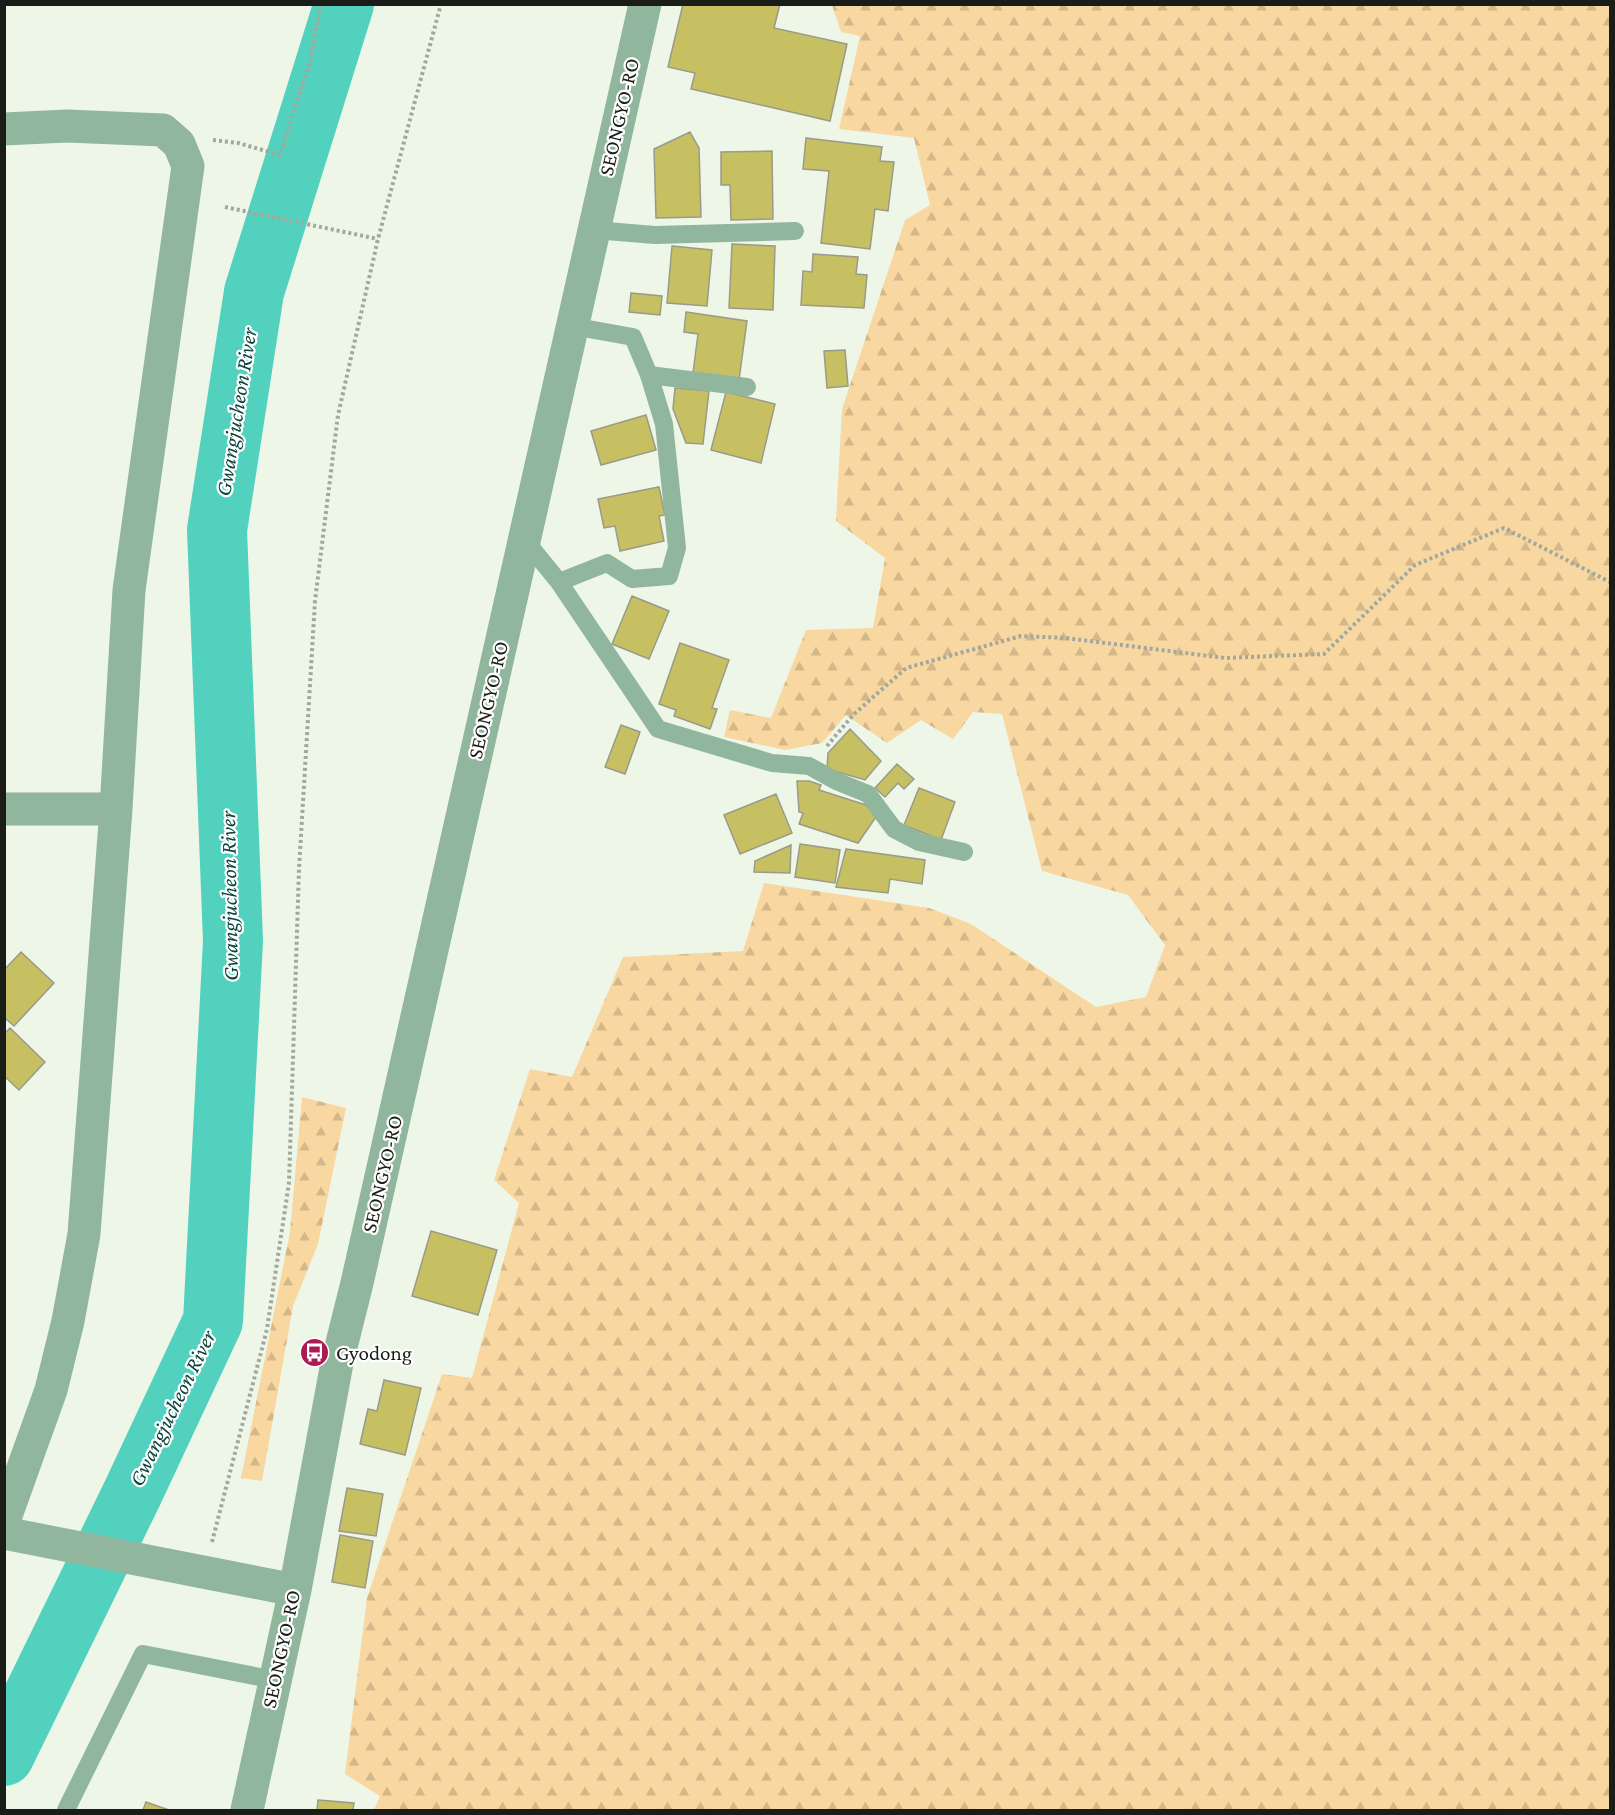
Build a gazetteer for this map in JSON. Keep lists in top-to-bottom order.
{
  "streets": {
    "street": ["SEONGYO-RO"]
  },
  "water": ["Gwangjucheon River"],
  "places": {
    "bus stop": ["Gyodong"]
  }
}
